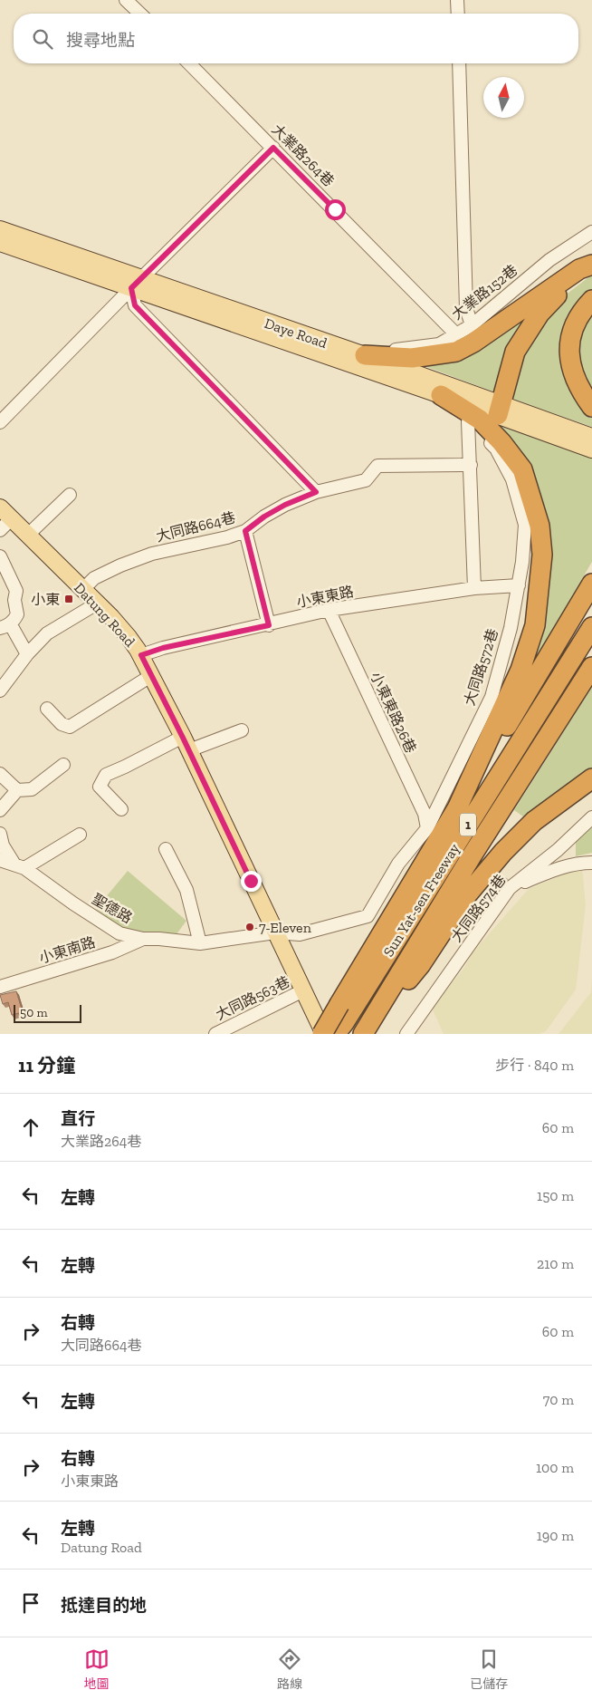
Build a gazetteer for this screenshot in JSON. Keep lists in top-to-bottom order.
{
  "streets": {
    "highway": ["1", "Sun Yat-sen Freeway"],
    "main road": ["Daye Road", "Datung Road"],
    "street": [
      "大業路264巷",
      "大業路152巷",
      "大同路664巷",
      "小東東路",
      "大同路572巷",
      "小東東路26巷",
      "聖德路",
      "大同路574巷",
      "小東南路",
      "大同路563巷"
    ]
  },
  "crossings": [
    ["大業路264巷", "大業路152巷"],
    ["大業路152巷", "Daye Road"],
    ["Daye Road", "大同路572巷"],
    ["大同路664巷", "Datung Road"],
    ["小東東路", "Datung Road"],
    ["小東東路", "大同路572巷"],
    ["小東東路", "小東東路26巷"],
    ["Datung Road", "大同路572巷"],
    ["Datung Road", "聖德路"],
    ["Datung Road", "大同路563巷"],
    ["大同路572巷", "小東東路26巷"],
    ["大同路572巷", "聖德路"],
    ["聖德路", "小東南路"]
  ],
  "places": {
    "transit": ["小東"],
    "other": ["7-Eleven"]
  },
  "scale_bar": "50 m",
  "north": "top",
  "page": {
    "search": "搜尋地點",
    "scale": "50 m",
    "heading": ["11 分鐘", "步行 · 840 m"],
    "list": [
      ["直行", "大業路264巷", "60 m"],
      ["左轉", "150 m"],
      ["左轉", "210 m"],
      ["右轉", "大同路664巷", "60 m"],
      ["左轉", "70 m"],
      ["右轉", "小東東路", "100 m"],
      ["左轉", "Datung Road", "190 m"],
      "抵達目的地"
    ],
    "nav": ["地圖", "路線", "已儲存"]
  }
}
